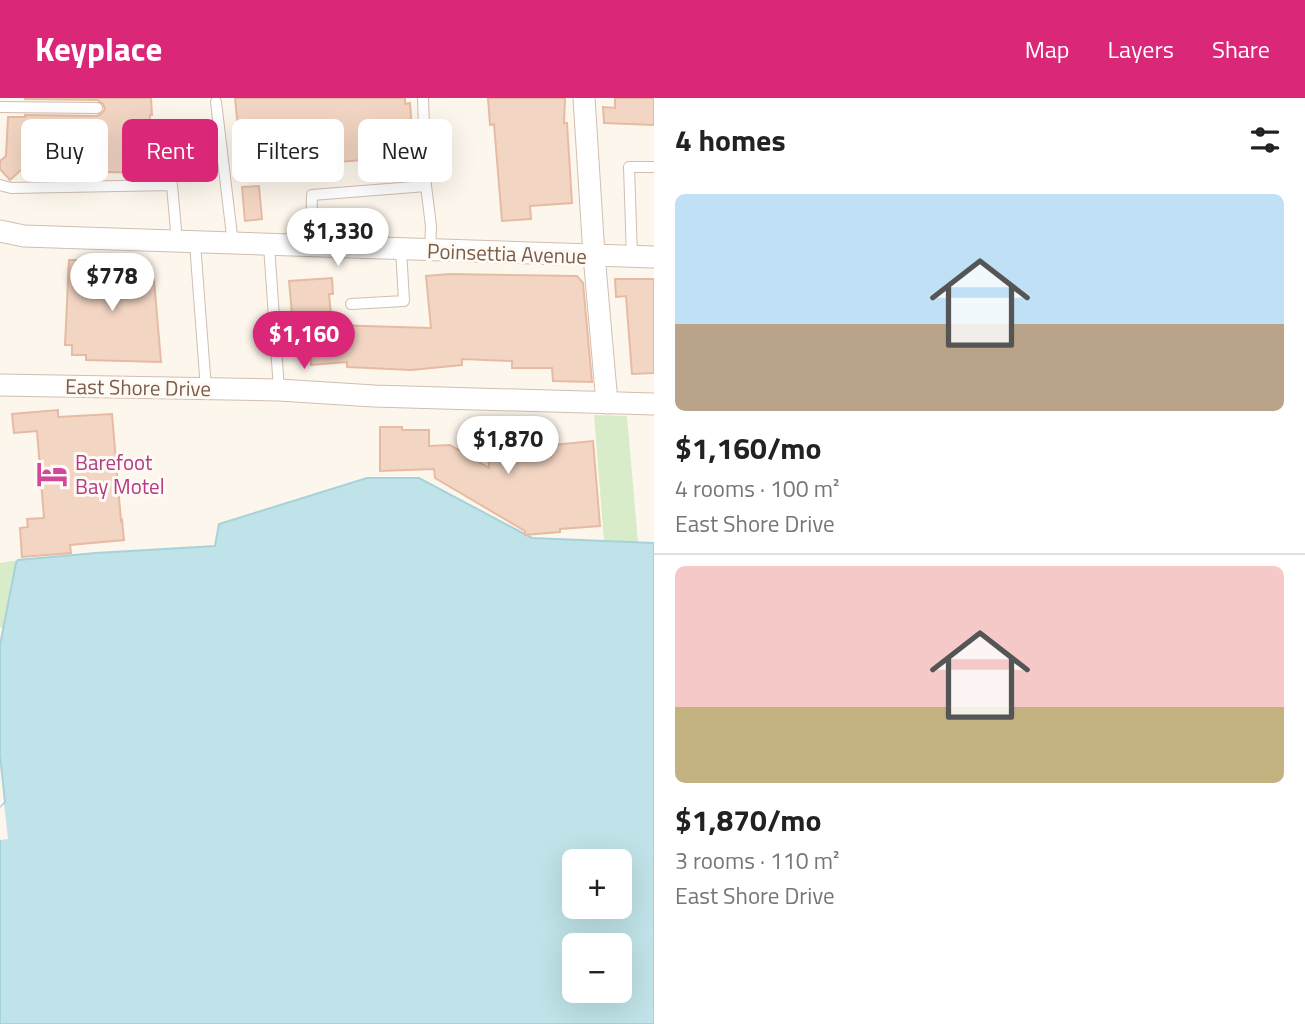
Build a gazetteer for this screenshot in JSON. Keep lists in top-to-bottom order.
{
  "streets": {
    "street": ["Poinsettia Avenue", "East Shore Drive"]
  },
  "places": {
    "hotel": ["Barefoot Bay Motel"]
  },
  "page": {
    "header": "Keyplace",
    "nav": ["Map", "Layers", "Share"],
    "heading": "4 homes",
    "chip": [
      "Buy",
      "Rent",
      "Filters",
      "New"
    ],
    "list": [
      {
        "name": "$1,160/mo",
        "note": "4 rooms · 100 m² · East Shore Drive"
      },
      {
        "name": "$1,870/mo",
        "note": "3 rooms · 110 m² · East Shore Drive"
      }
    ],
    "price": [
      "$1,330",
      "$778",
      "$1,160",
      "$1,870"
    ],
    "map_buttons": ["+", "−"]
  }
}
